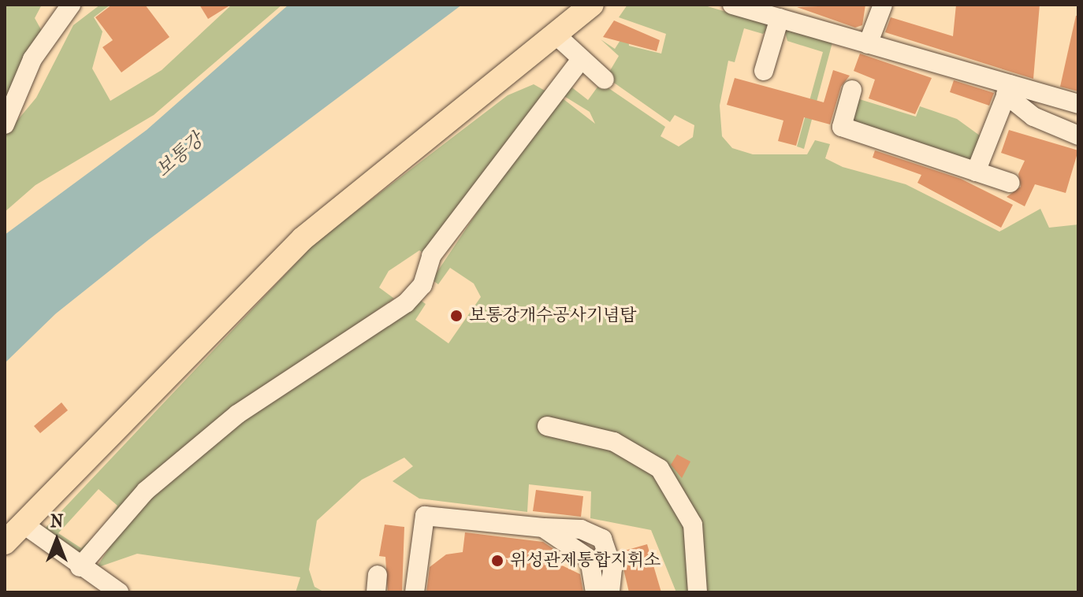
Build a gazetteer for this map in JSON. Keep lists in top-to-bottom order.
{
  "water": ["보통강"],
  "places": ["보통강개수공사기념탑", "위성관제통합지휘소"],
  "north": "top"
}
